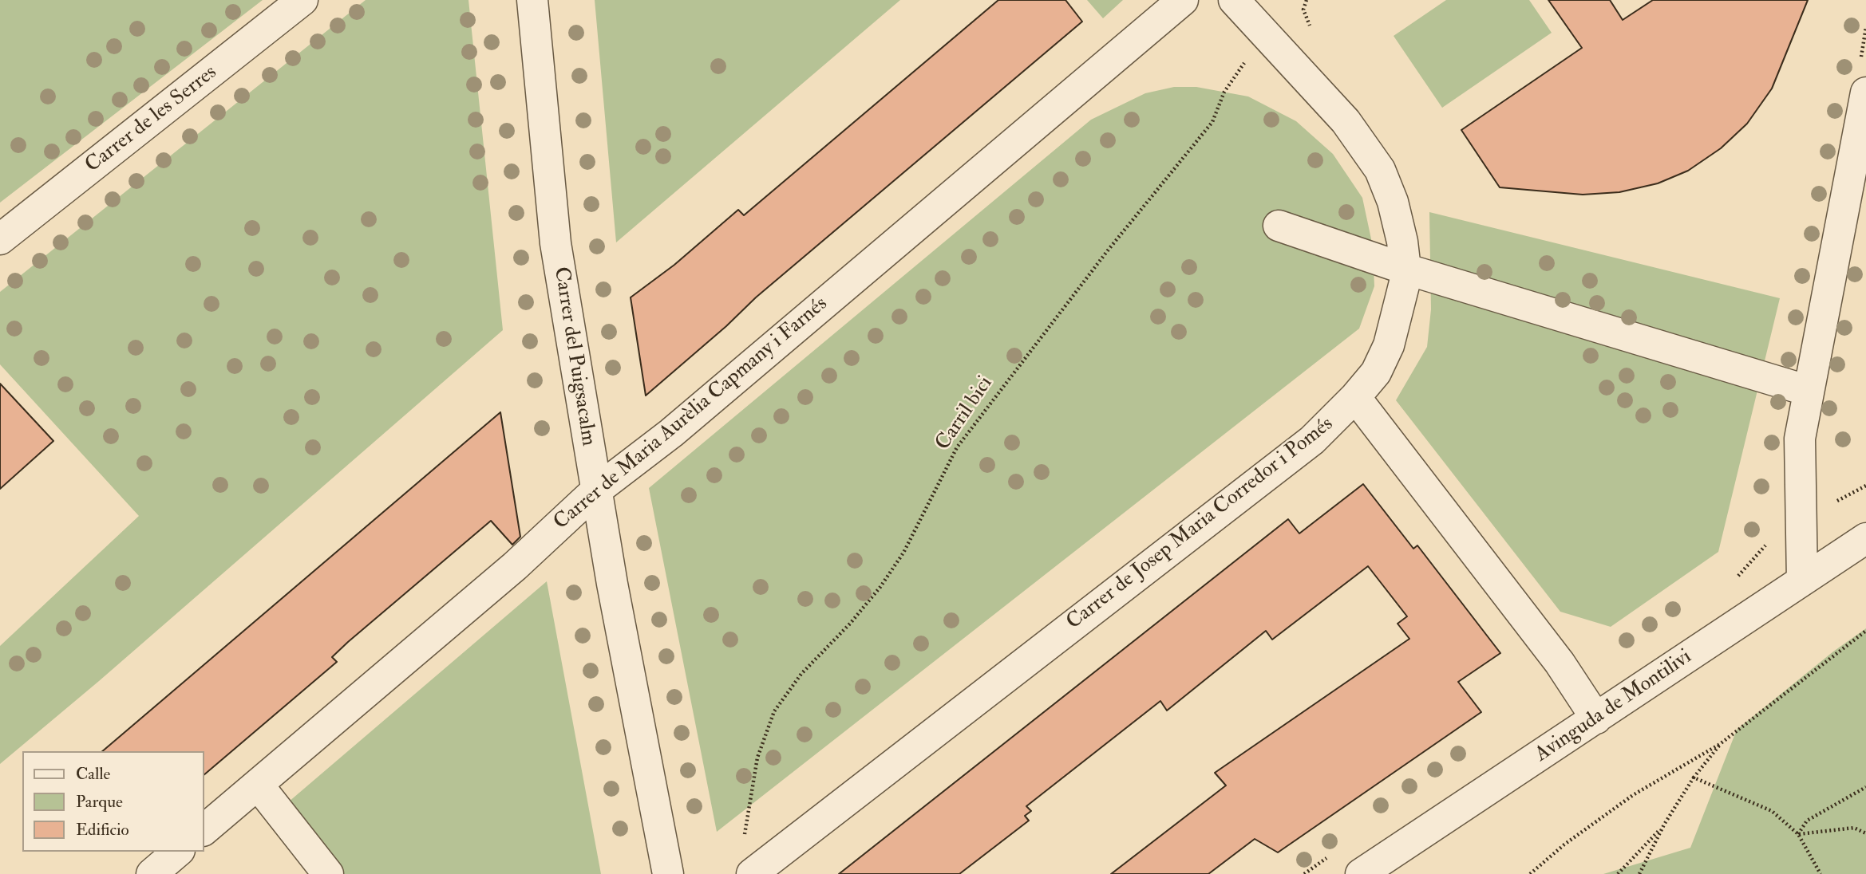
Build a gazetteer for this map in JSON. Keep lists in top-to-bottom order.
{
  "streets": {
    "street": [
      "Carrer de les Serres",
      "Carrer del Puigsacalm",
      "Carrer de Maria Aurèlia Capmany i Farnés",
      "Carrer de Josep Maria Corredor i Pomés",
      "Avinguda de Montilivi"
    ],
    "path": ["Carril bici"]
  },
  "crossings": [
    ["Carrer del Puigsacalm", "Carrer de Maria Aurèlia Capmany i Farnés"],
    ["Carril bici", "Carrer de Josep Maria Corredor i Pomés"]
  ],
  "legend": ["Calle", "Parque", "Edificio"]
}
